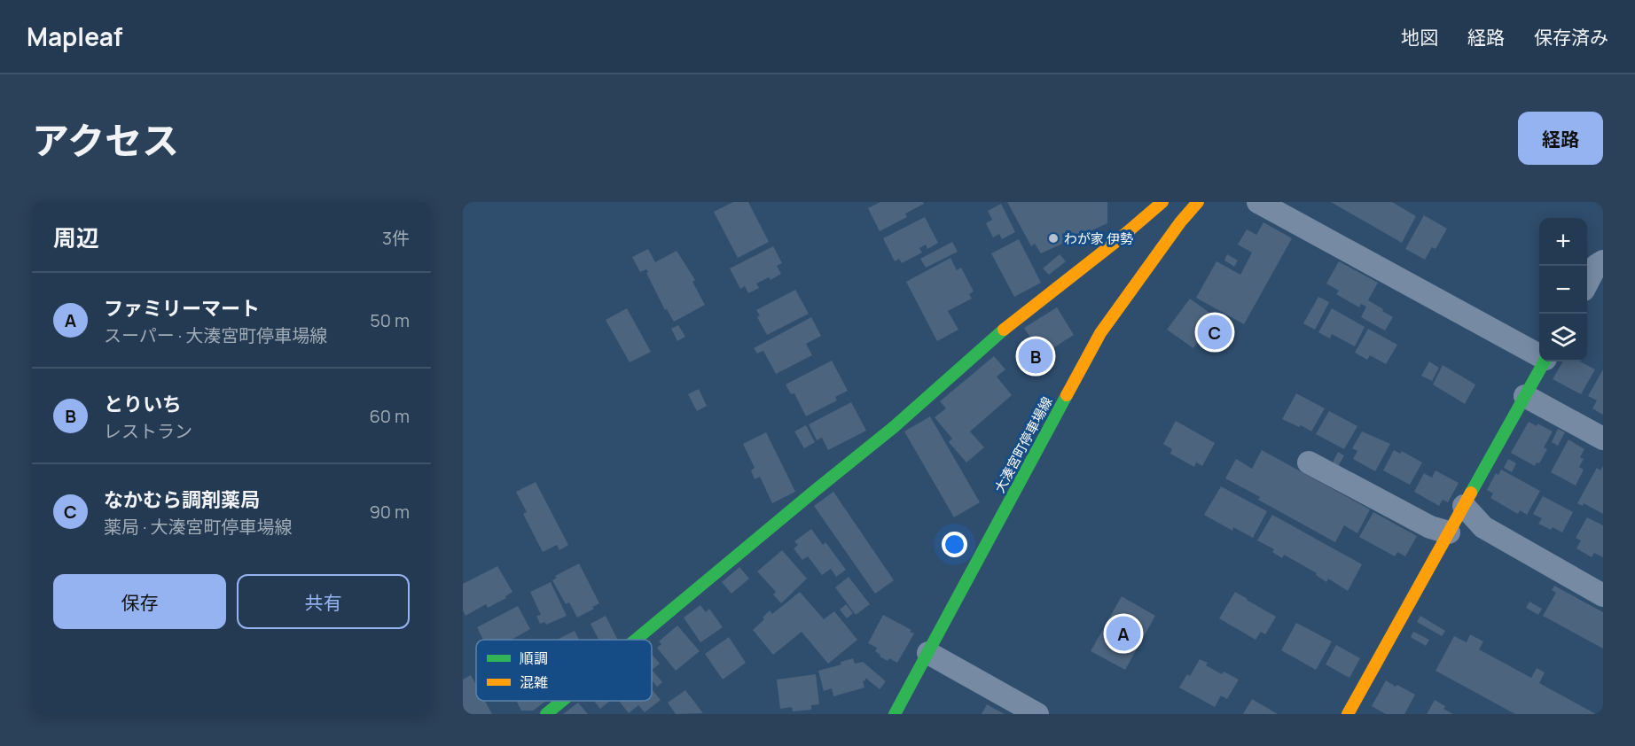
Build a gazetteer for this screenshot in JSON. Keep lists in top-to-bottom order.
{
  "streets": {
    "street": ["大湊宮町停車場線"]
  },
  "places": ["わが家 伊勢"],
  "legend": ["順調", "混雑"],
  "page": {
    "header": "Mapleaf",
    "nav": ["地図", "経路", "保存済み"],
    "title": "アクセス",
    "buttons": [
      "経路",
      ["保存", "共有"]
    ],
    "heading": ["周辺", "3件"],
    "map_buttons": ["+", "−"],
    "list": [
      {
        "mark": "A",
        "name": "ファミリーマート",
        "note": "スーパー · 大湊宮町停車場線",
        "value": "50 m"
      },
      {
        "mark": "B",
        "name": "とりいち",
        "note": "レストラン",
        "value": "60 m"
      },
      {
        "mark": "C",
        "name": "なかむら調剤薬局",
        "note": "薬局 · 大湊宮町停車場線",
        "value": "90 m"
      }
    ],
    "pins": ["C", "B", "A"]
  }
}
